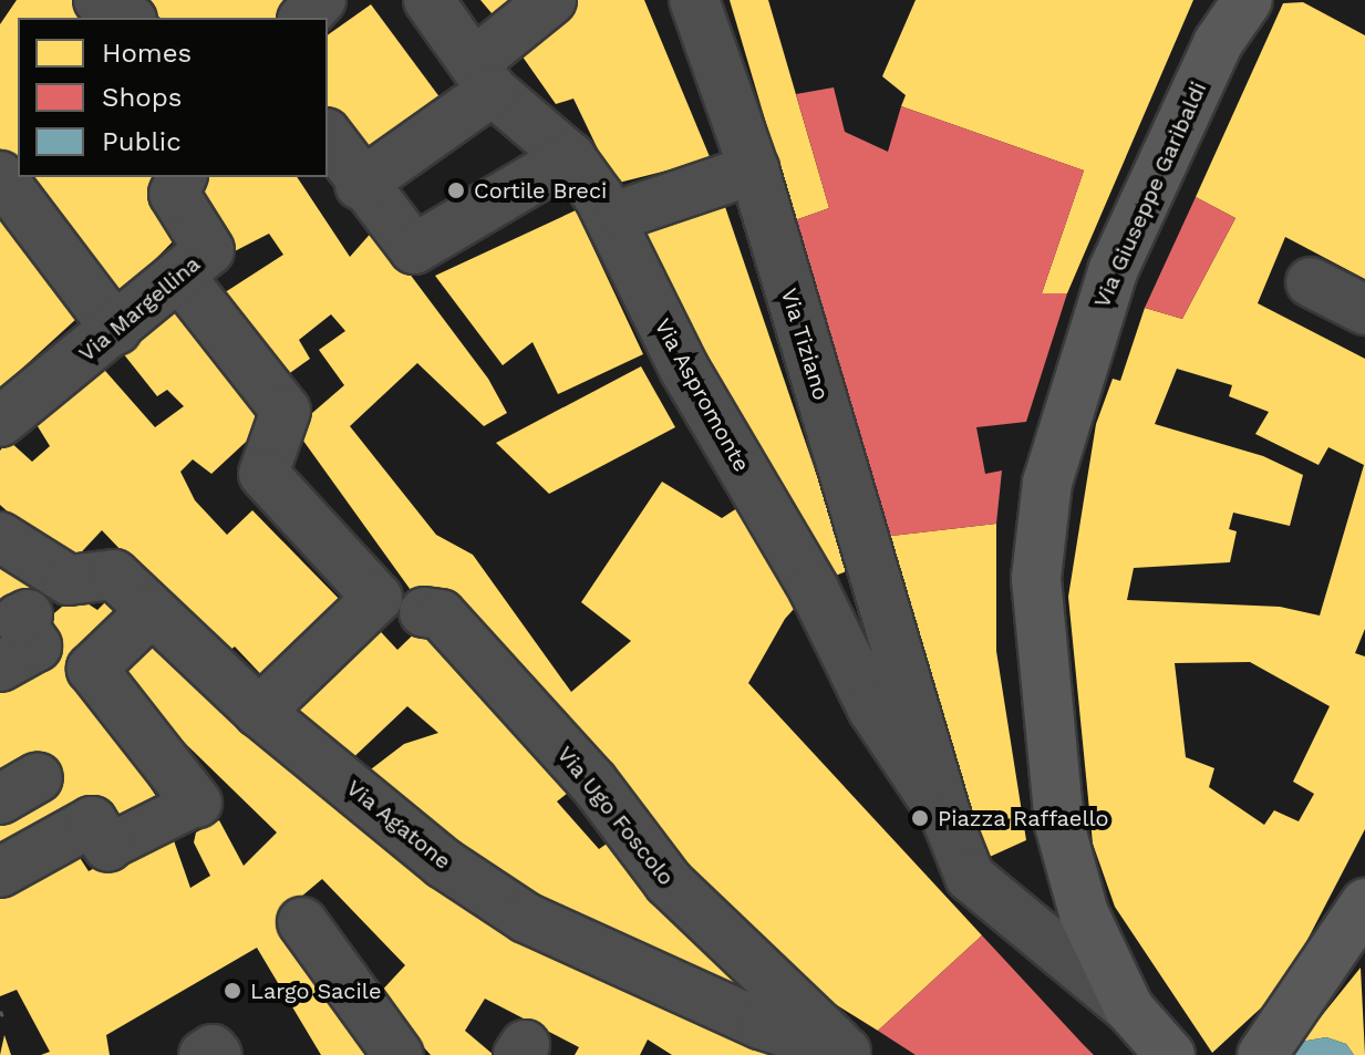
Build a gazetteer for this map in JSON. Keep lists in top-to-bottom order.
{
  "streets": {
    "main road": ["Via Giuseppe Garibaldi"],
    "street": [
      "Via Margellina",
      "Via Tiziano",
      "Via Aspromonte",
      "Via Ugo Foscolo",
      "Via Agatone"
    ]
  },
  "crossings": [
    ["Via Tiziano", "Via Aspromonte"],
    ["Via Ugo Foscolo", "Via Agatone"]
  ],
  "places": ["Cortile Breci", "Piazza Raffaello", "Largo Sacile"],
  "legend": ["Homes", "Shops", "Public"]
}
